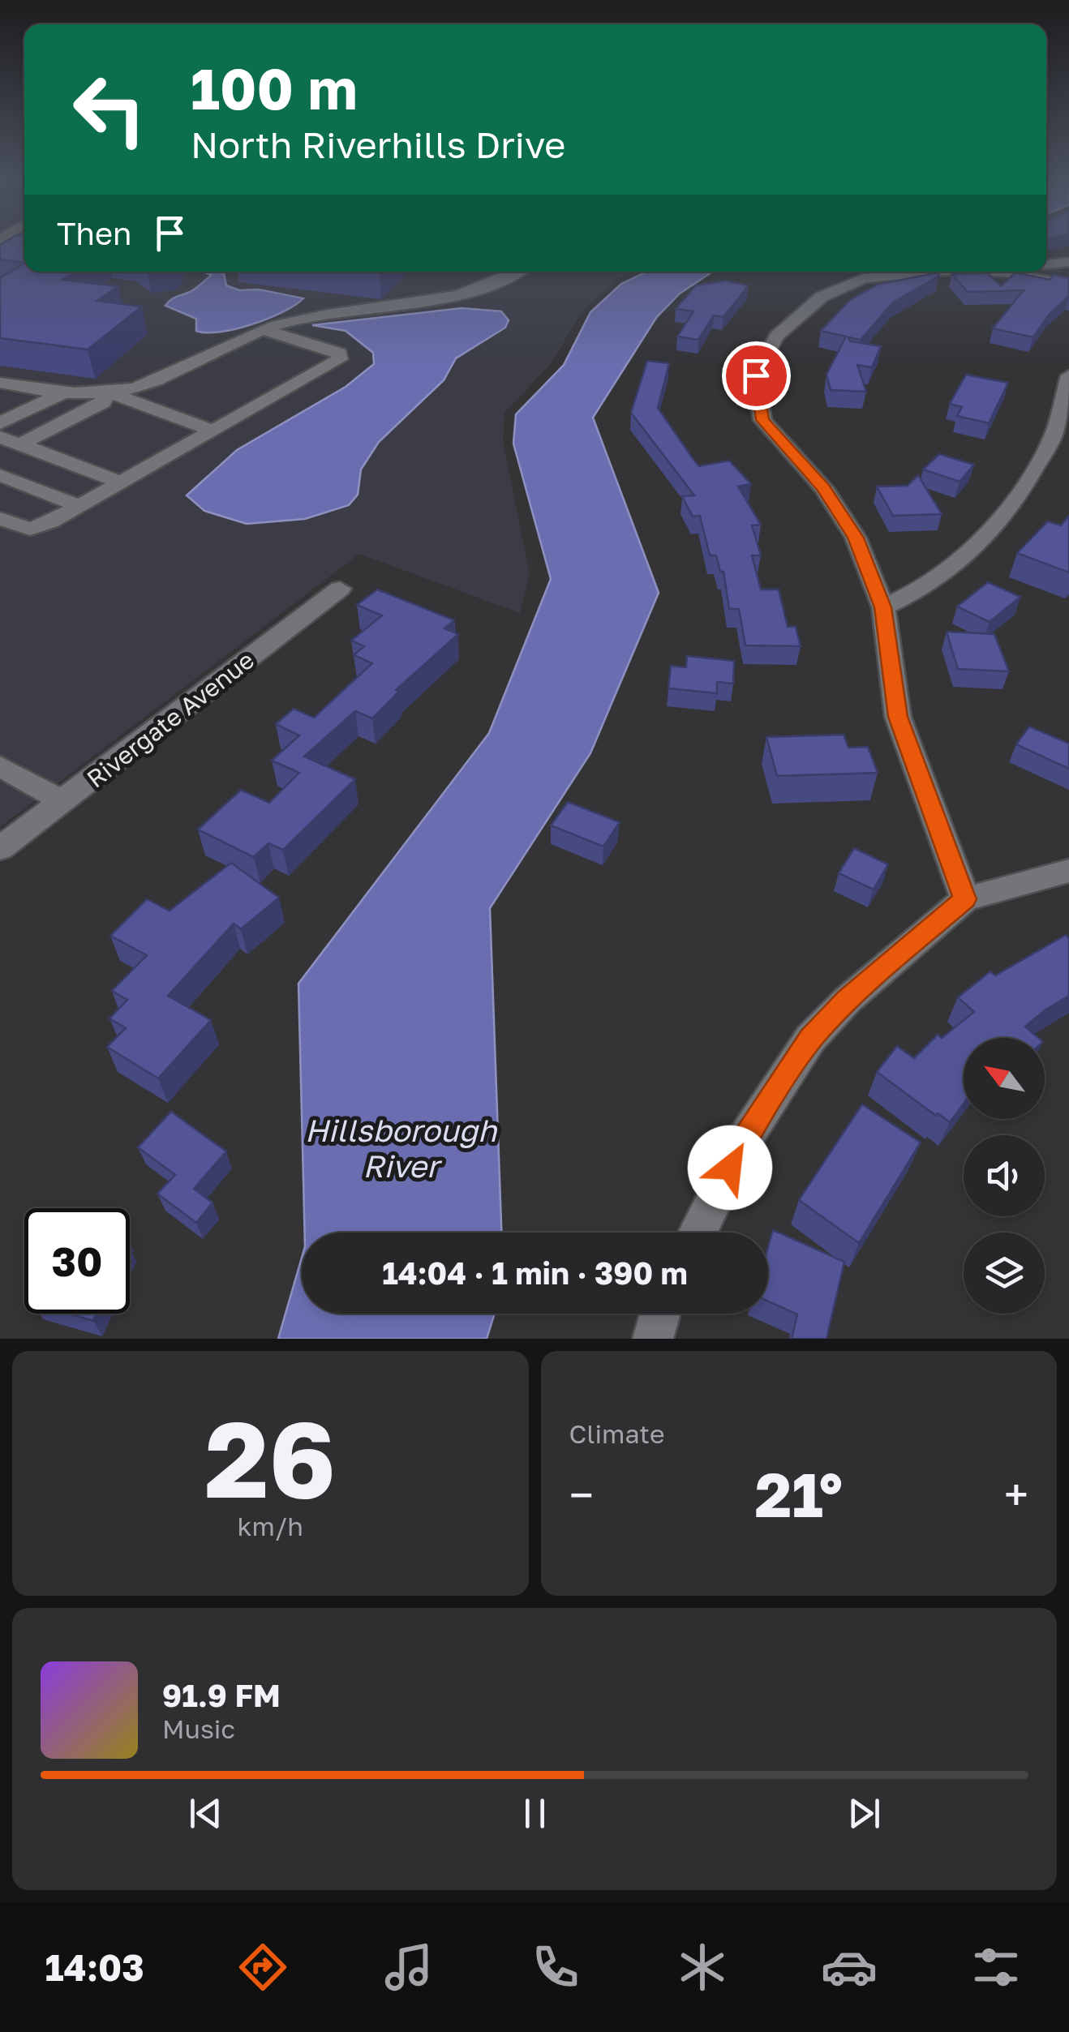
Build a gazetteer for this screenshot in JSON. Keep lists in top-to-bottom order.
{
  "streets": {
    "street": ["Rivergate Avenue"]
  },
  "water": ["Hillsborough River"],
  "north": "top left",
  "page": {
    "turn": ["100 m", "North Riverhills Drive"],
    "then": "Then",
    "limit": "30",
    "trip": "14:04 · 1 min · 390 m",
    "tile": [
      ["26", "km/h"],
      "Climate"
    ],
    "heat": ["−", "21°", "+"],
    "song": ["91.9 FM", "Music"],
    "tabs": "14:03"
  }
}
